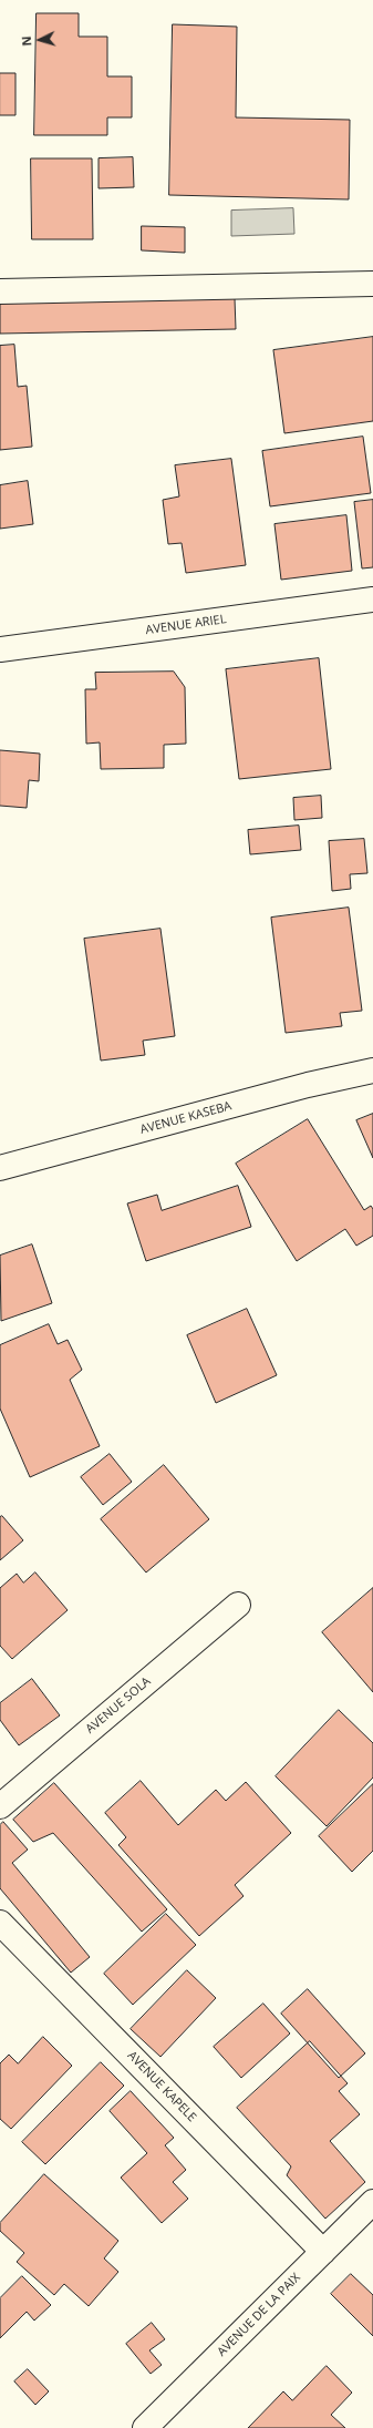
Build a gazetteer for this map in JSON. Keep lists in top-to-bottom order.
{
  "streets": {
    "street": [
      "AVENUE ARIEL",
      "AVENUE KASEBA",
      "AVENUE SOLA",
      "AVENUE KAPELE",
      "AVENUE DE LA PAIX"
    ]
  },
  "crossings": [
    ["AVENUE KAPELE", "AVENUE DE LA PAIX"]
  ],
  "north": "left"
}
